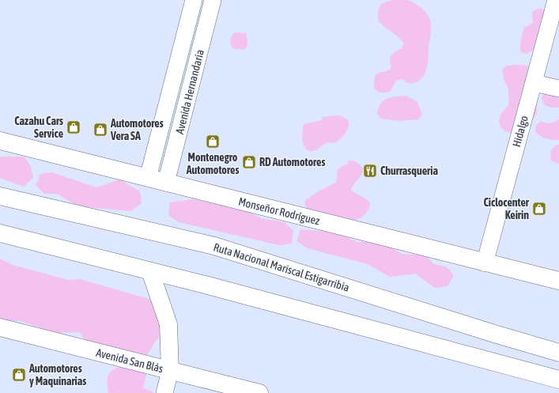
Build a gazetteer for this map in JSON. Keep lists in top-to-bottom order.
{
  "streets": {
    "main road": ["Monseñor Rodríguez", "Ruta Nacional Mariscal Estigarribia", "Avenida San Blás"],
    "street": ["Avenida Hernandaria", "Hidalgo"]
  },
  "crossings": [
    ["Avenida Hernandaria", "Monseñor Rodríguez"],
    ["Hidalgo", "Monseñor Rodríguez"]
  ],
  "places": {
    "shop": [
      "Cazahu Cars Service",
      "Automotores Vera SA",
      "Montenegro Automotores",
      "RD Automotores",
      "Ciclocenter Keirin",
      "Automotores y Maquinarias"
    ],
    "restaurant": ["Churrasqueria"]
  }
}
